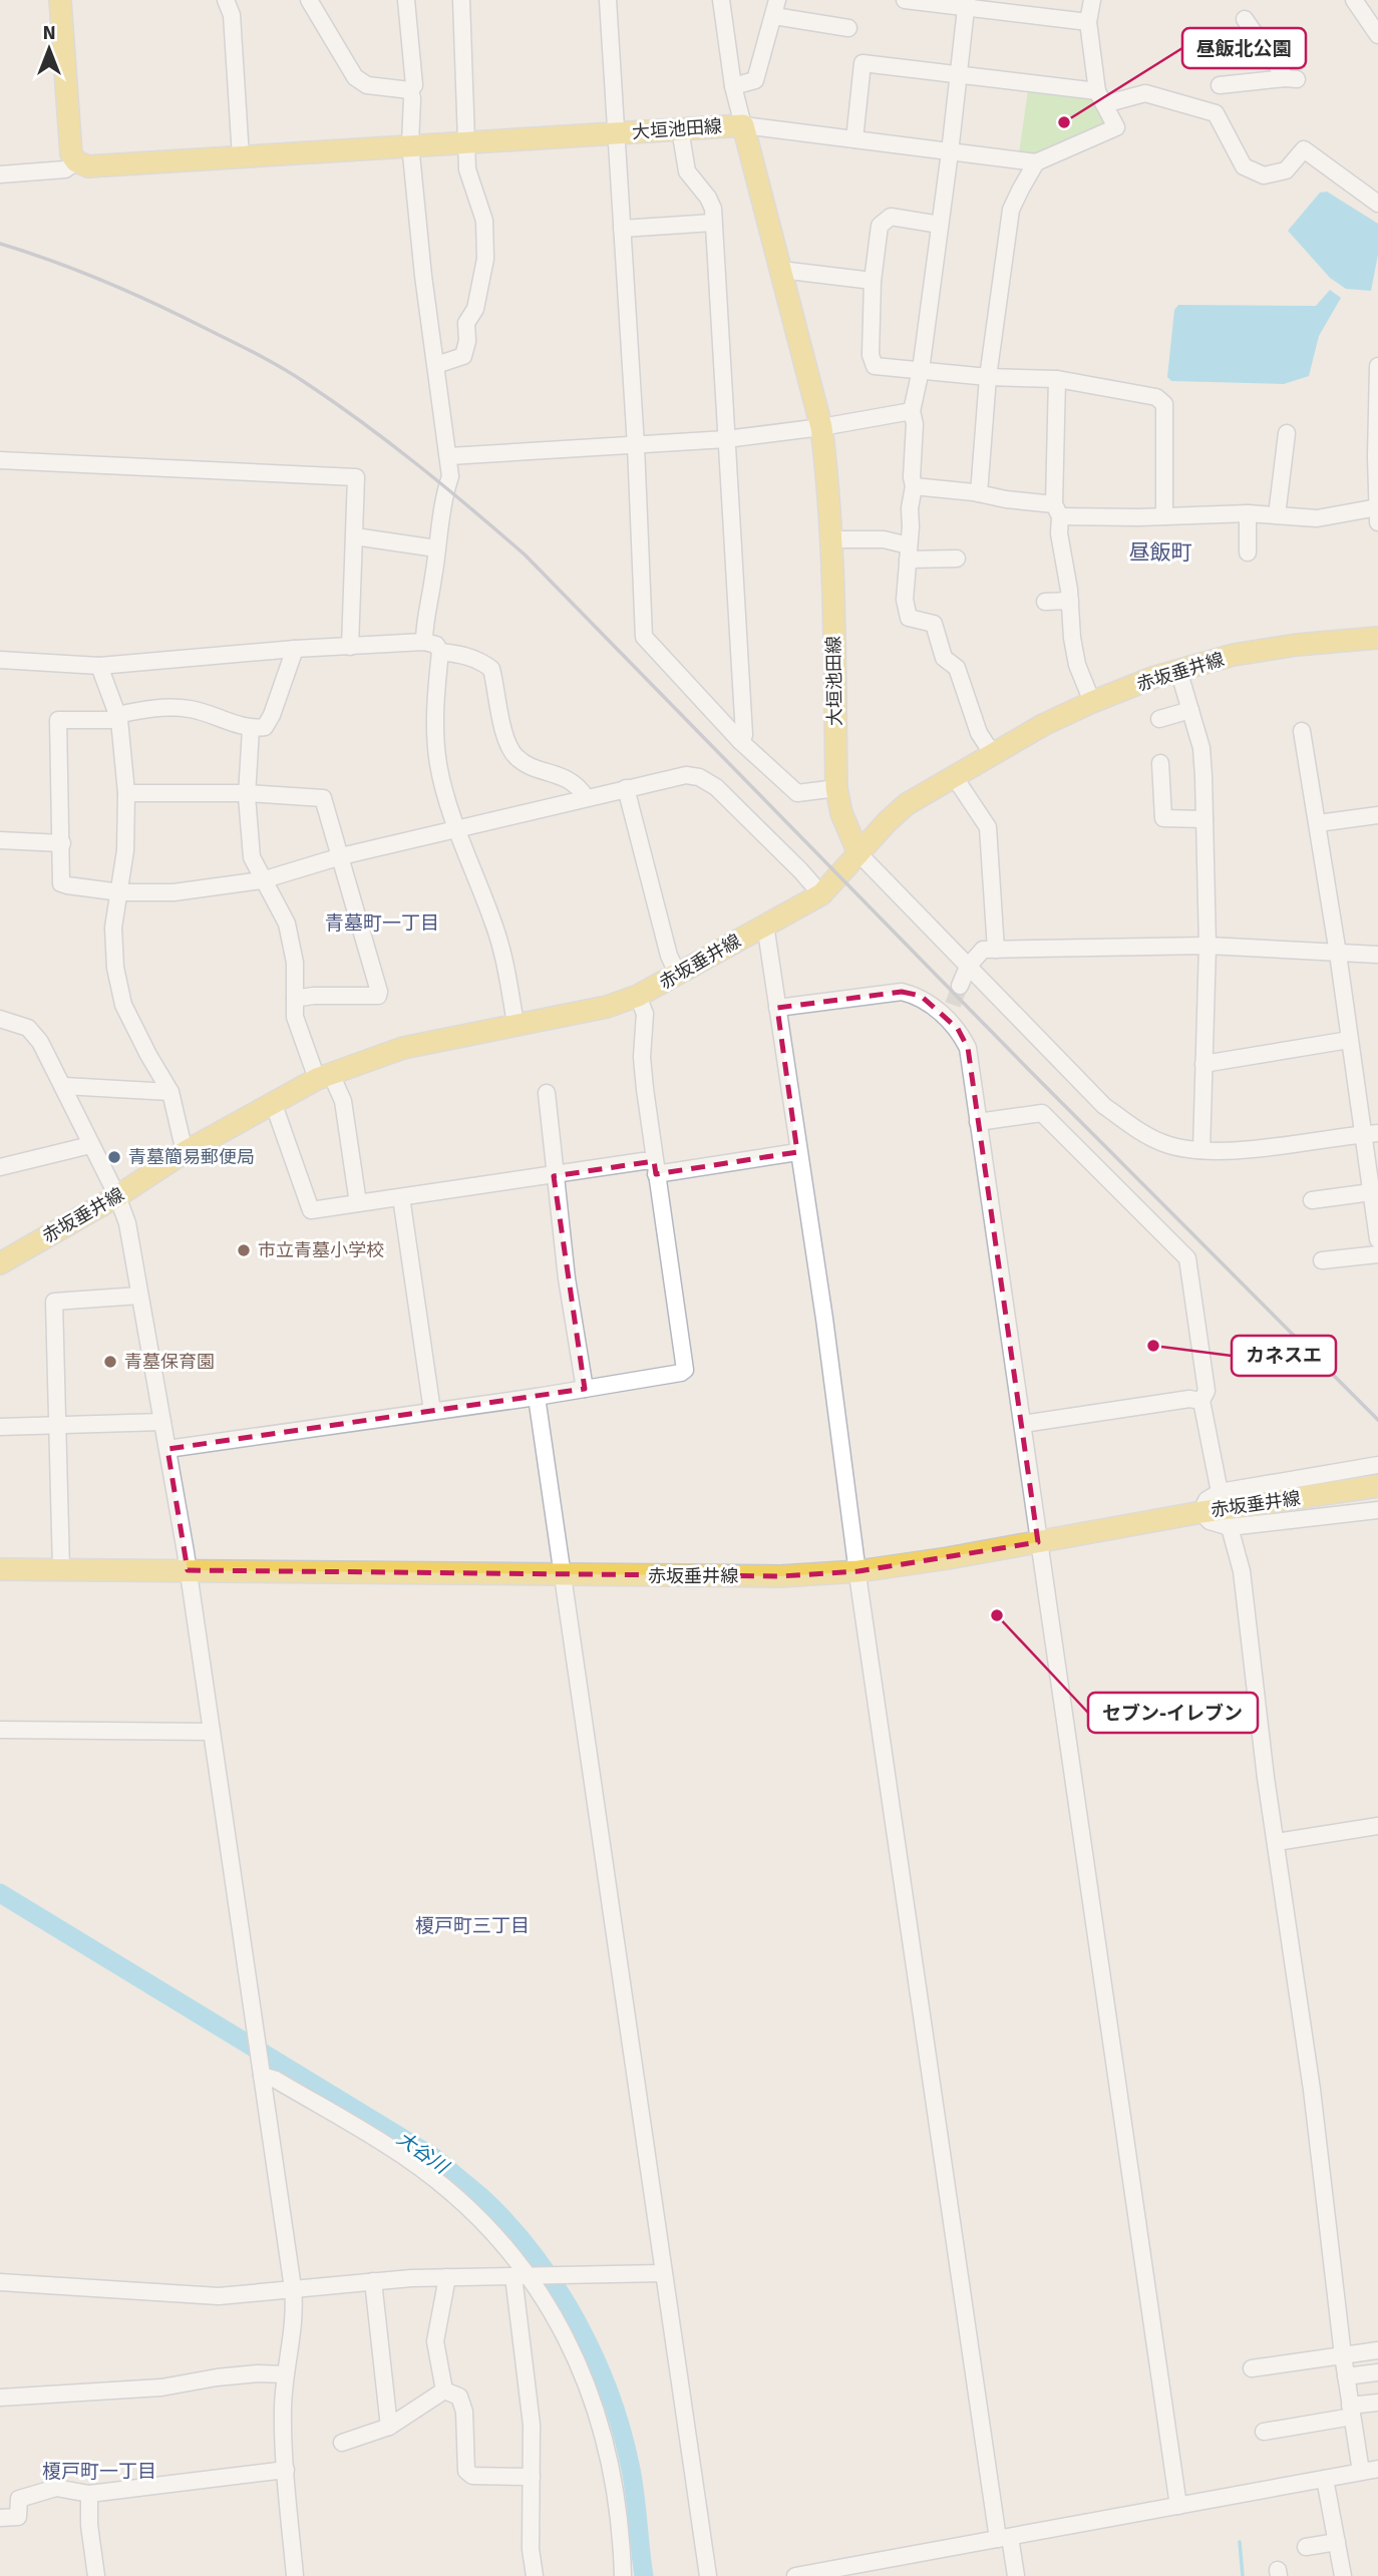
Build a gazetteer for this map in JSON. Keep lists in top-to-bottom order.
{
  "streets": {
    "main road": ["大垣池田線", "赤坂垂井線"]
  },
  "crossings": [
    ["大垣池田線", "赤坂垂井線"]
  ],
  "districts": [
    "昼飯町",
    "青墓町一丁目",
    "榎戸町三丁目",
    "榎戸町一丁目"
  ],
  "water": ["大谷川"],
  "places": [
    "昼飯北公園",
    "青墓簡易郵便局",
    "市立青墓小学校",
    "カネスエ",
    "青墓保育園",
    "セブン-イレブン"
  ],
  "north": "top"
}
